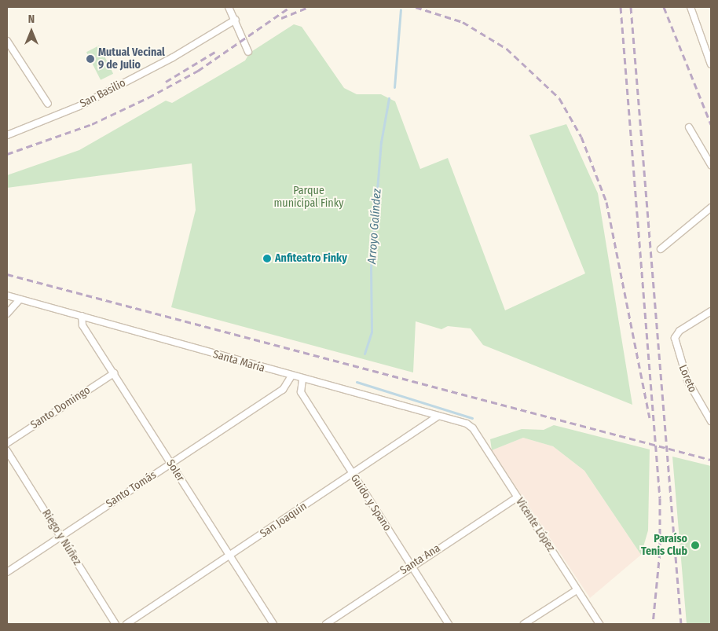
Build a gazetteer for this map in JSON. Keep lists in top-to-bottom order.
{
  "streets": {
    "street": [
      "San Basilio",
      "Santa María",
      "Loreto",
      "Santo Domingo",
      "Soler",
      "Santo Tomás",
      "Guido y Spano",
      "San Joaquín",
      "Vicente López",
      "Riego y Núñez",
      "Santa Ana"
    ]
  },
  "crossings": [
    ["Santa María", "Soler"],
    ["Santa María", "Santo Tomás"],
    ["Santa María", "Guido y Spano"],
    ["Santa María", "San Joaquín"],
    ["Santa María", "Vicente López"],
    ["Santo Domingo", "Soler"],
    ["Soler", "Santo Tomás"],
    ["Soler", "San Joaquín"],
    ["Santo Tomás", "Riego y Núñez"],
    ["Guido y Spano", "San Joaquín"],
    ["Guido y Spano", "Santa Ana"],
    ["Vicente López", "Santa Ana"]
  ],
  "water": ["Arroyo Galíndez"],
  "parks": ["Parque municipal Finky"],
  "places": ["Mutual Vecinal 9 de Julio", "Anfiteatro Finky", "Paraíso Tenis Club"],
  "north": "top"
}
